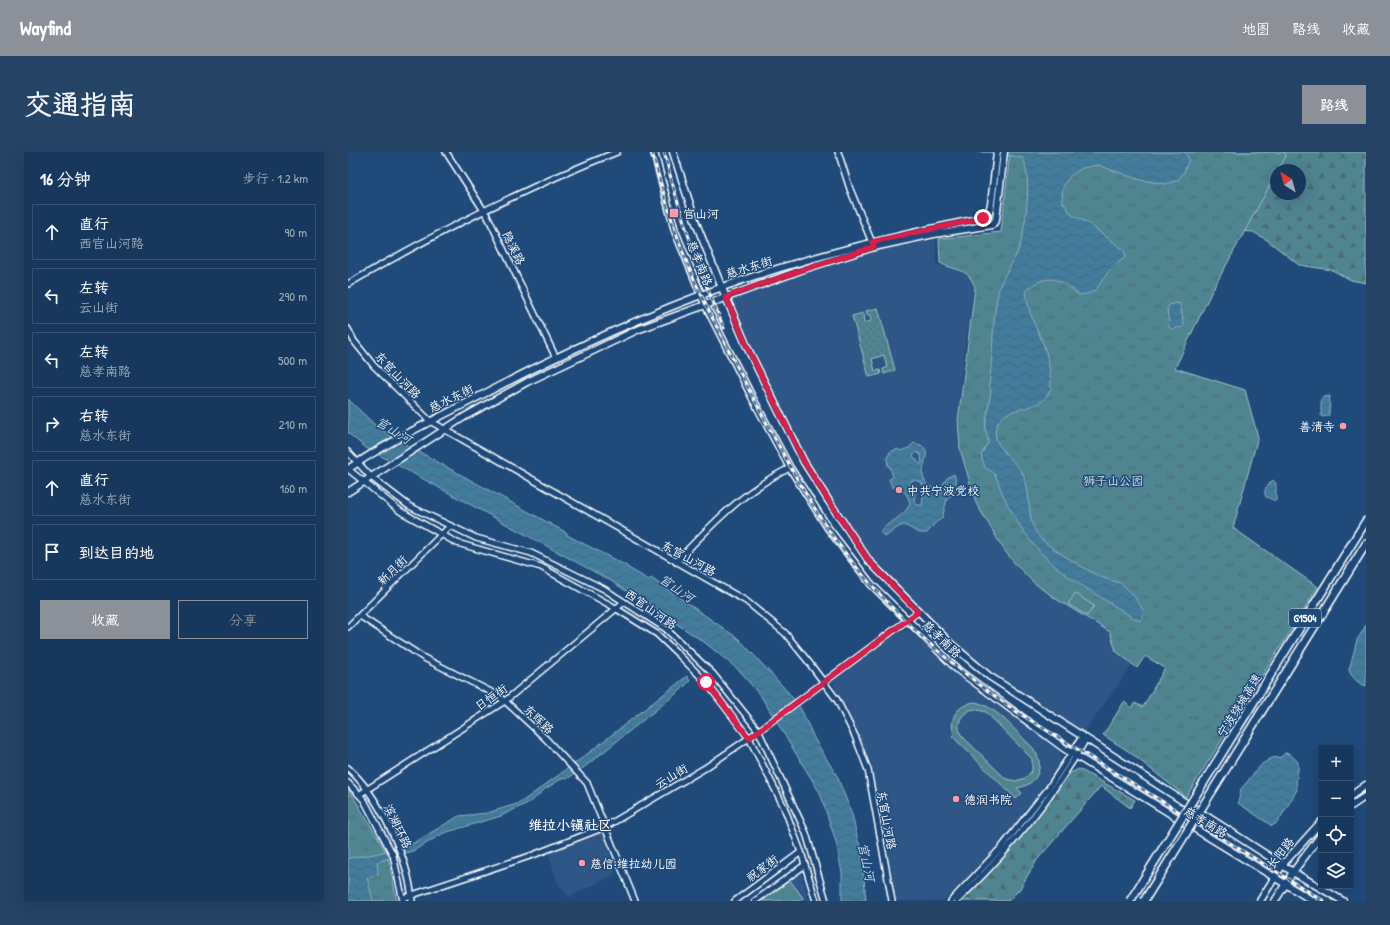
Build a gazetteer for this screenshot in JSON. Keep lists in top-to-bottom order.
{
  "streets": {
    "highway": ["G1504", "宁波绕城高速"],
    "main road": ["慈孝南路", "慈水东街", "长阳路"],
    "street": [
      "隐溪路",
      "东官山河路",
      "新月街",
      "西官山河路",
      "日恒街",
      "东晖路",
      "云山街",
      "滨湖环路",
      "祝家街"
    ]
  },
  "crossings": [
    ["隐溪路", "慈水东街"],
    ["慈孝南路", "慈水东街"],
    ["慈孝南路", "云山街"],
    ["慈孝南路", "长阳路"],
    ["慈水东街", "东官山河路"],
    ["慈水东街", "西官山河路"],
    ["东官山河路", "云山街"],
    ["新月街", "西官山河路"],
    ["新月街", "东晖路"],
    ["西官山河路", "日恒街"],
    ["西官山河路", "云山街"],
    ["西官山河路", "祝家街"],
    ["日恒街", "东晖路"],
    ["日恒街", "滨湖环路"],
    ["东晖路", "云山街"],
    ["云山街", "滨湖环路"]
  ],
  "districts": ["维拉小镇社区"],
  "water": ["官山河"],
  "parks": ["狮子山公园"],
  "places": {
    "transit": ["官山河"],
    "other": [
      "善清寺",
      "中共宁波党校",
      "德润书院",
      "慈信·维拉幼儿园"
    ]
  },
  "north": "top left",
  "page": {
    "header": "Wayfind",
    "nav": ["地图", "路线", "收藏"],
    "title": "交通指南",
    "buttons": [
      "路线",
      ["收藏", "分享"]
    ],
    "heading": ["16 分钟", "步行 · 1.2 km"],
    "list": [
      ["直行", "西官山河路", "90 m"],
      ["左转", "云山街", "290 m"],
      ["左转", "慈孝南路", "500 m"],
      ["右转", "慈水东街", "210 m"],
      ["直行", "慈水东街", "160 m"],
      "到达目的地"
    ],
    "map_buttons": ["+", "−"]
  }
}
